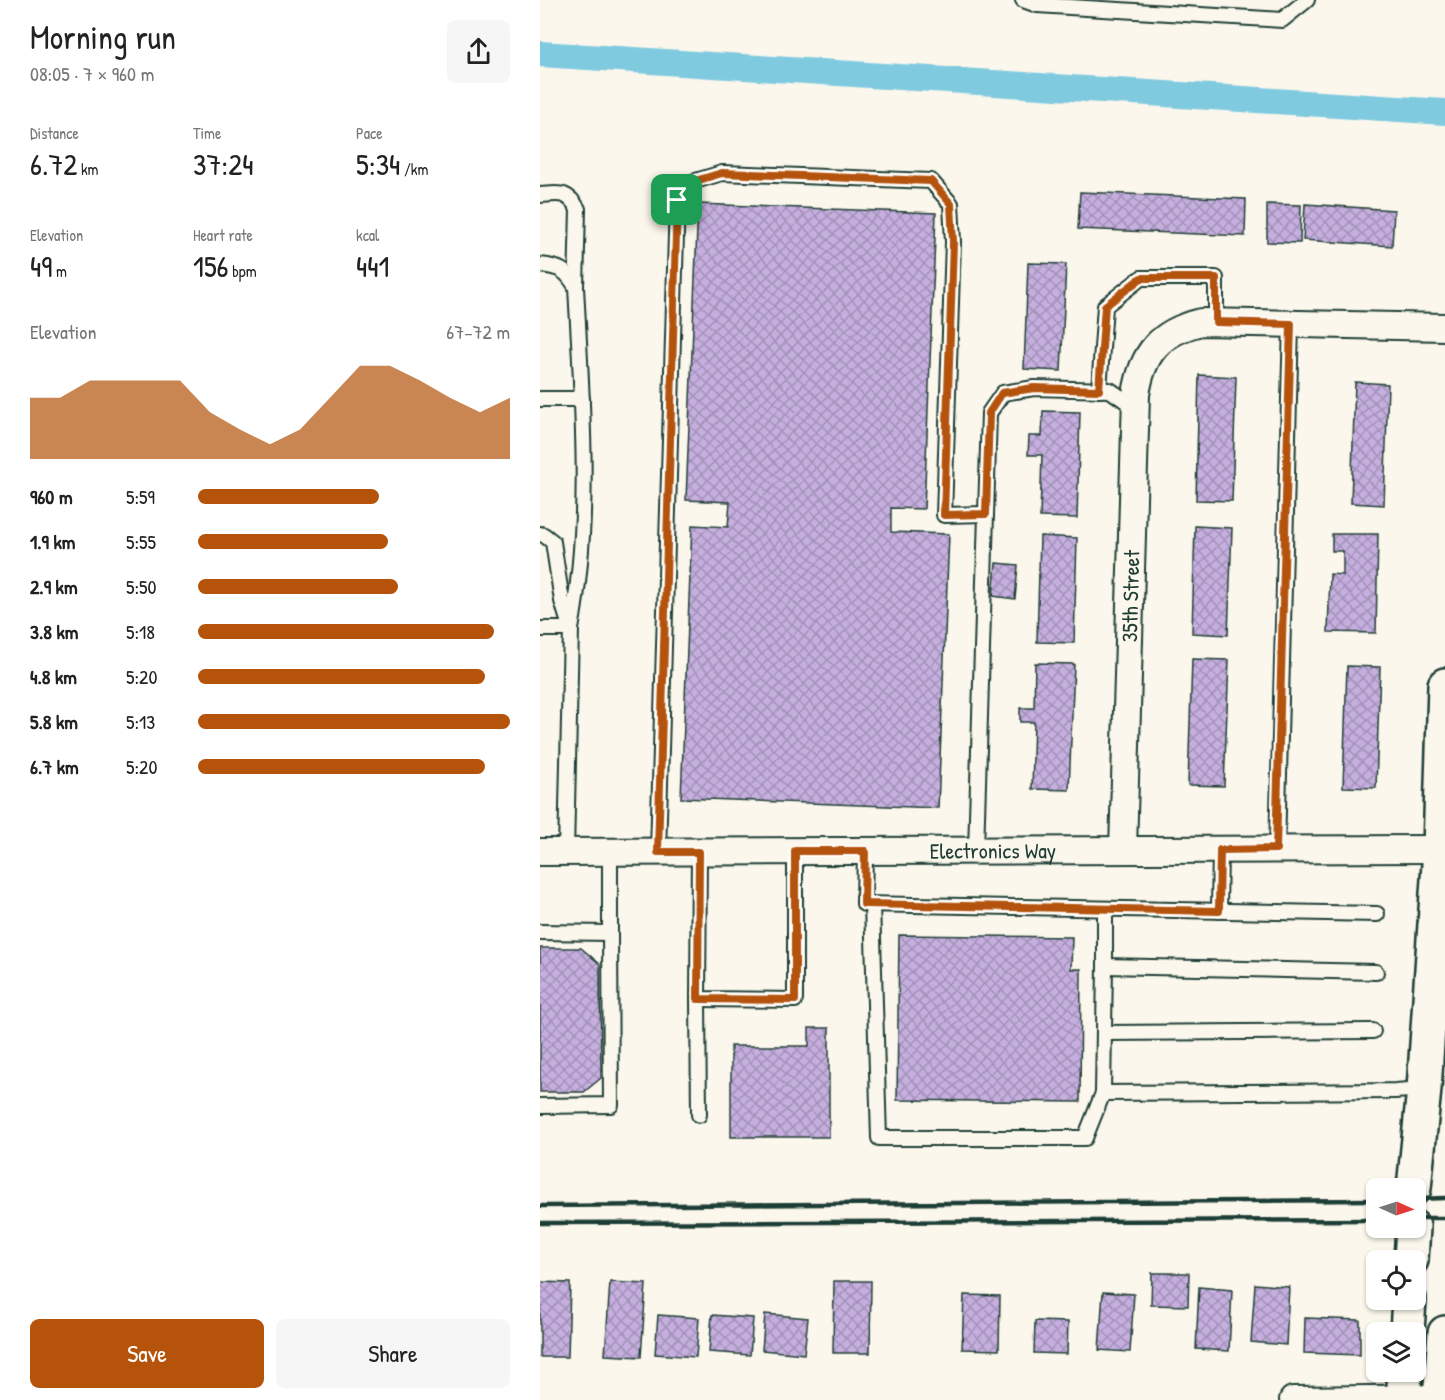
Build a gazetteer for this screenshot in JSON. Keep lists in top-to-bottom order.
{
  "streets": {
    "street": ["35th Street", "Electronics Way"]
  },
  "crossings": [
    ["35th Street", "Electronics Way"]
  ],
  "north": "right",
  "page": {
    "heading": ["Morning run", "08:05 · 7 × 960 m"],
    "stats": [
      ["Distance", "6.72 km"],
      ["Time", "37:24"],
      ["Pace", "5:34 /km"],
      ["Elevation", "49 m"],
      ["Heart rate", "156 bpm"],
      ["kcal", "441"]
    ],
    "chart": ["Elevation", "67–72 m"],
    "list": [
      {
        "name": "960 m",
        "note": "5:59"
      },
      {
        "name": "1.9 km",
        "note": "5:55"
      },
      {
        "name": "2.9 km",
        "note": "5:50"
      },
      {
        "name": "3.8 km",
        "note": "5:18"
      },
      {
        "name": "4.8 km",
        "note": "5:20"
      },
      {
        "name": "5.8 km",
        "note": "5:13"
      },
      {
        "name": "6.7 km",
        "note": "5:20"
      }
    ],
    "buttons": ["Save", "Share"]
  }
}
